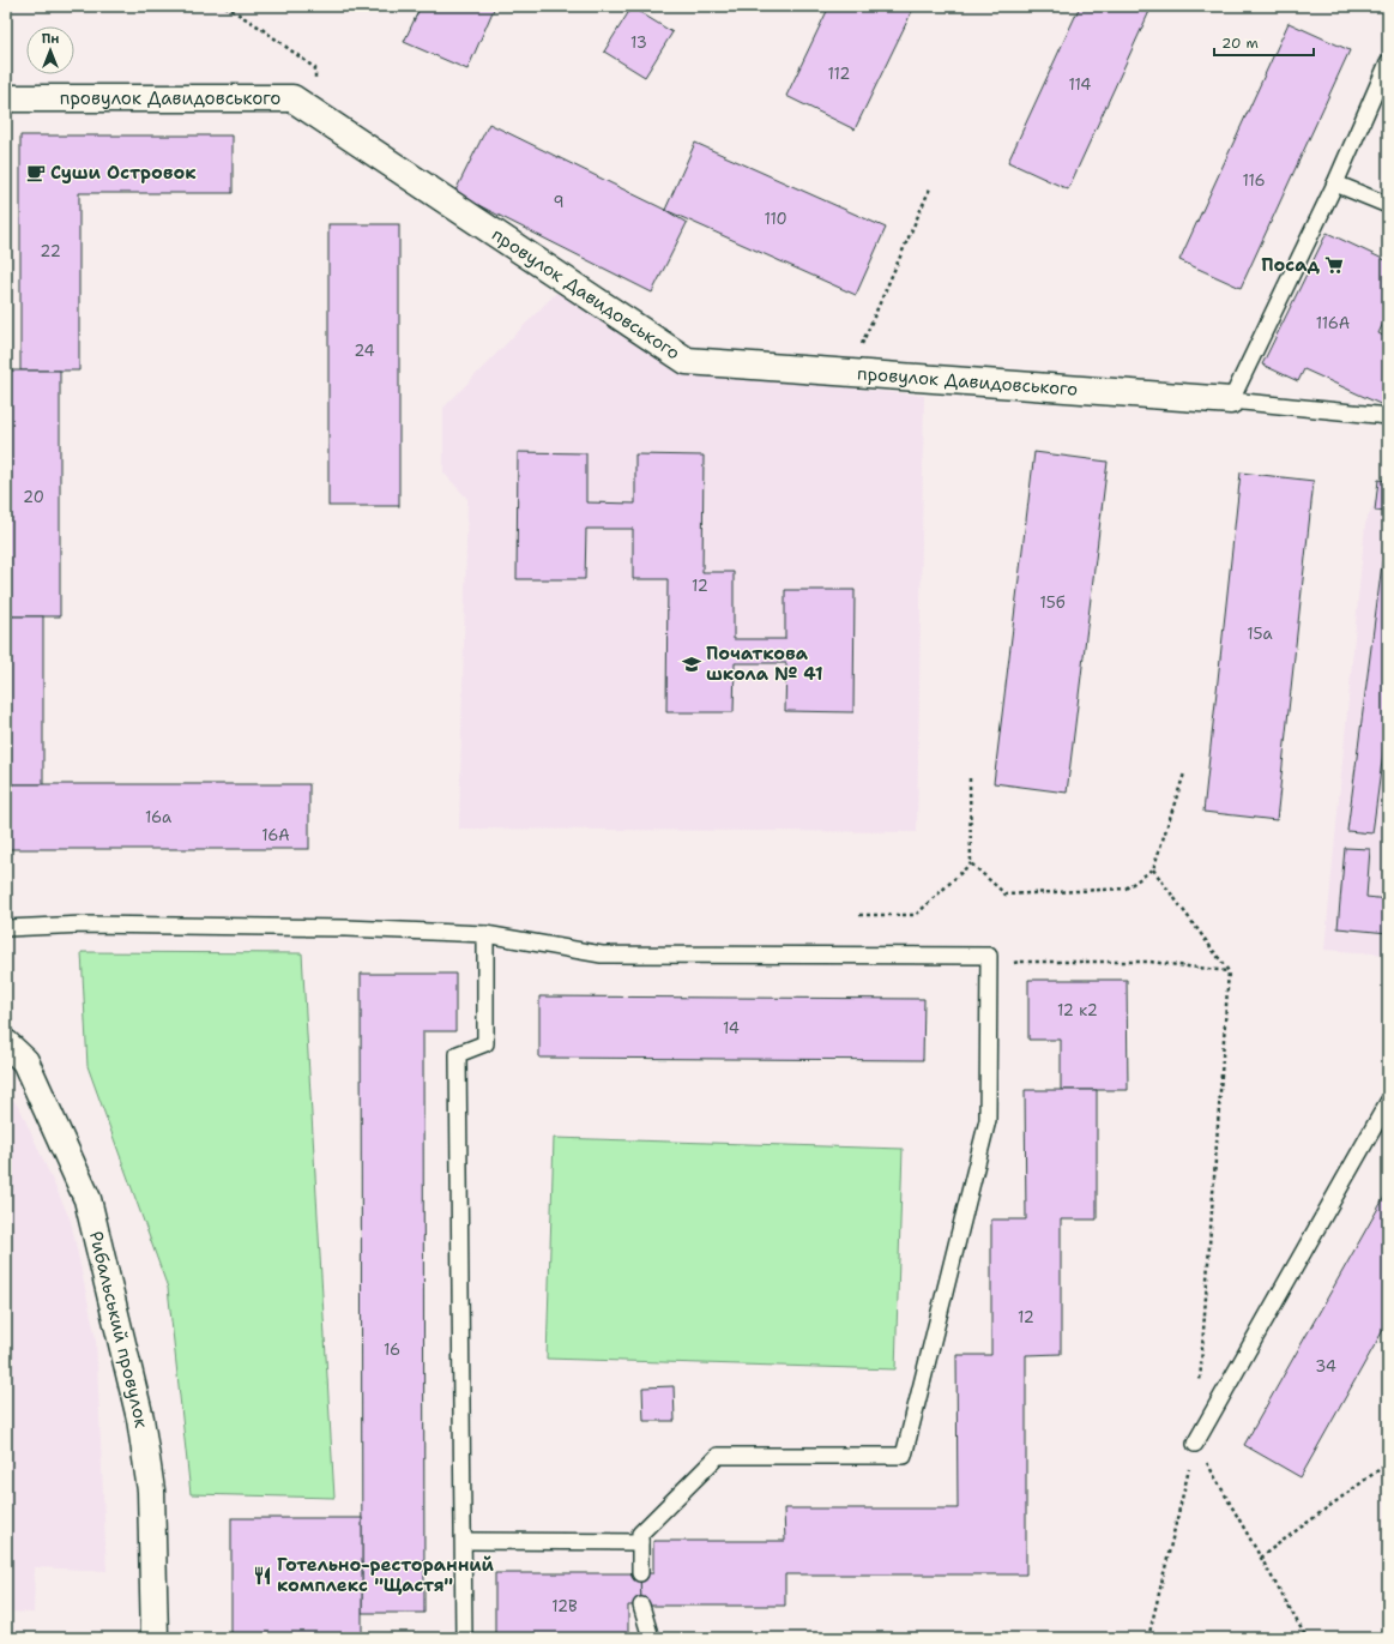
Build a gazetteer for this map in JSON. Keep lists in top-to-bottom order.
{
  "streets": {
    "street": ["провулок Давидовського", "Рибальський провулок"]
  },
  "places": {
    "cafe": ["Суши Островок"],
    "supermarket": ["Посад"],
    "school or university": ["Початкова школа № 41"],
    "restaurant": ["Готельно-ресторанний комплекс \"Щастя\""]
  },
  "house_numbers": [
    "13",
    "112",
    "114",
    "116",
    "9",
    "110",
    "22",
    "116А",
    "24",
    "20",
    "12",
    "15б",
    "15а",
    "16а",
    "16А",
    "12 к2",
    "14",
    "12",
    "16",
    "34",
    "12В"
  ],
  "scale_bar": "20 m",
  "north": "top"
}
